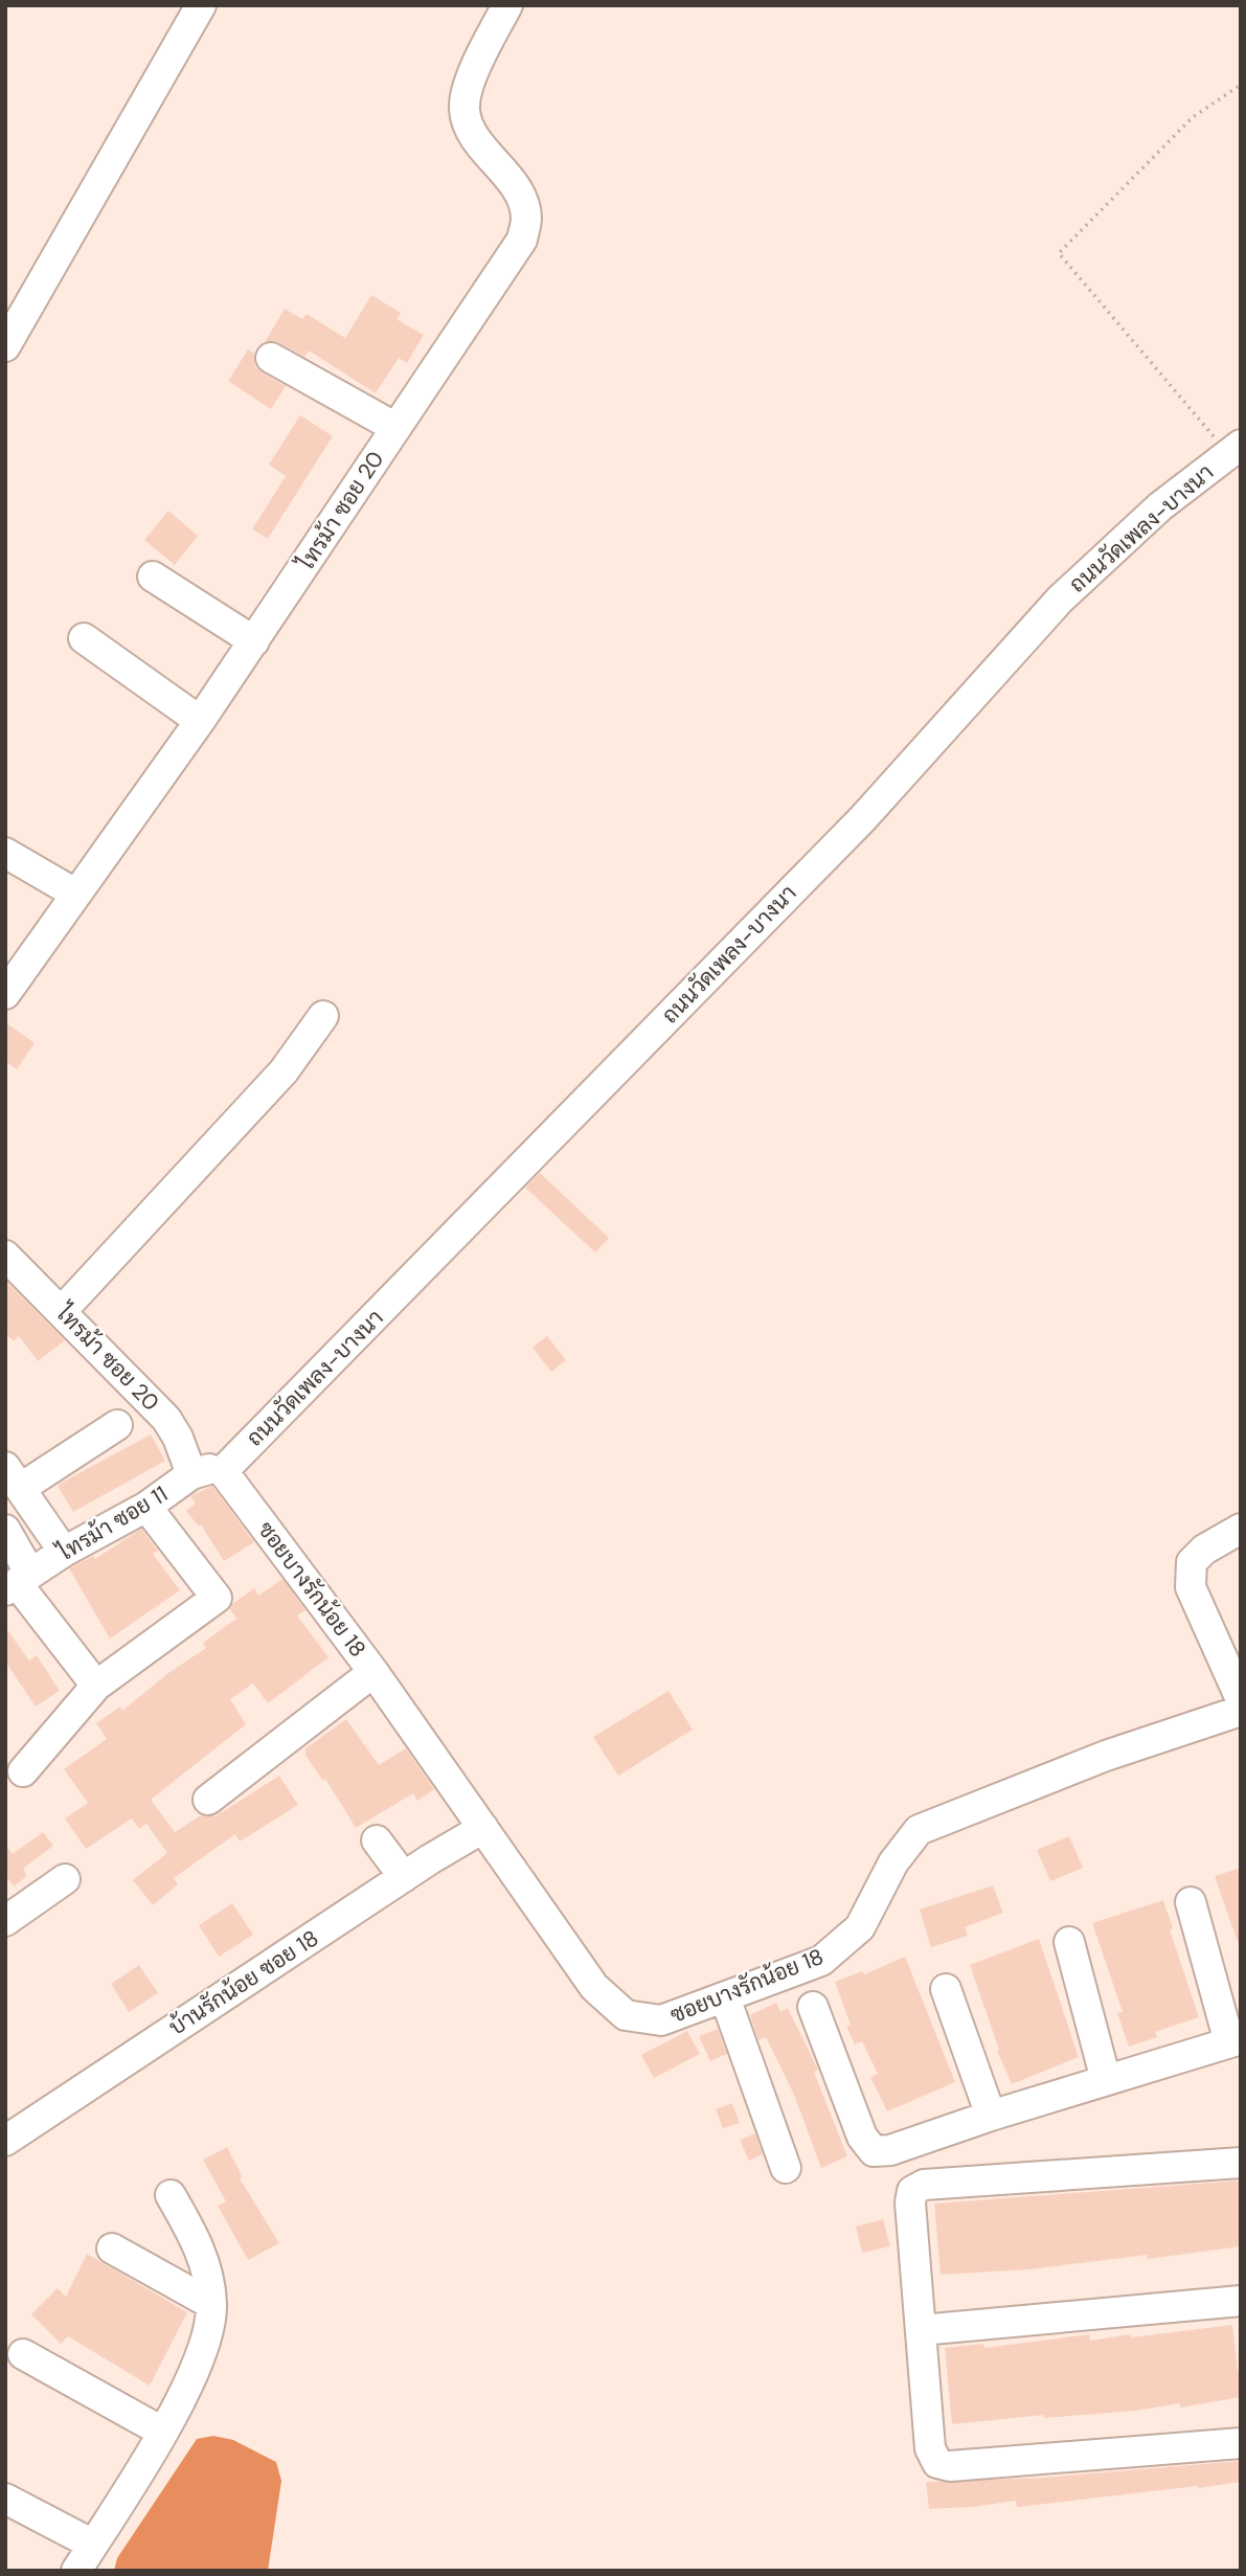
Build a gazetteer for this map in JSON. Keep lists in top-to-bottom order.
{
  "streets": {
    "street": [
      "ไทรม้า ซอย 20",
      "ถนนวัดเพลง-บางนา",
      "ไทรม้า ซอย 11",
      "ซอยบางรักน้อย 18",
      "บ้านรักน้อย ซอย 18"
    ]
  },
  "crossings": [
    ["ไทรม้า ซอย 20", "ไทรม้า ซอย 11"],
    ["ถนนวัดเพลง-บางนา", "ไทรม้า ซอย 11"],
    ["ถนนวัดเพลง-บางนา", "ซอยบางรักน้อย 18"],
    ["ไทรม้า ซอย 11", "ซอยบางรักน้อย 18"],
    ["ซอยบางรักน้อย 18", "บ้านรักน้อย ซอย 18"]
  ]
}
